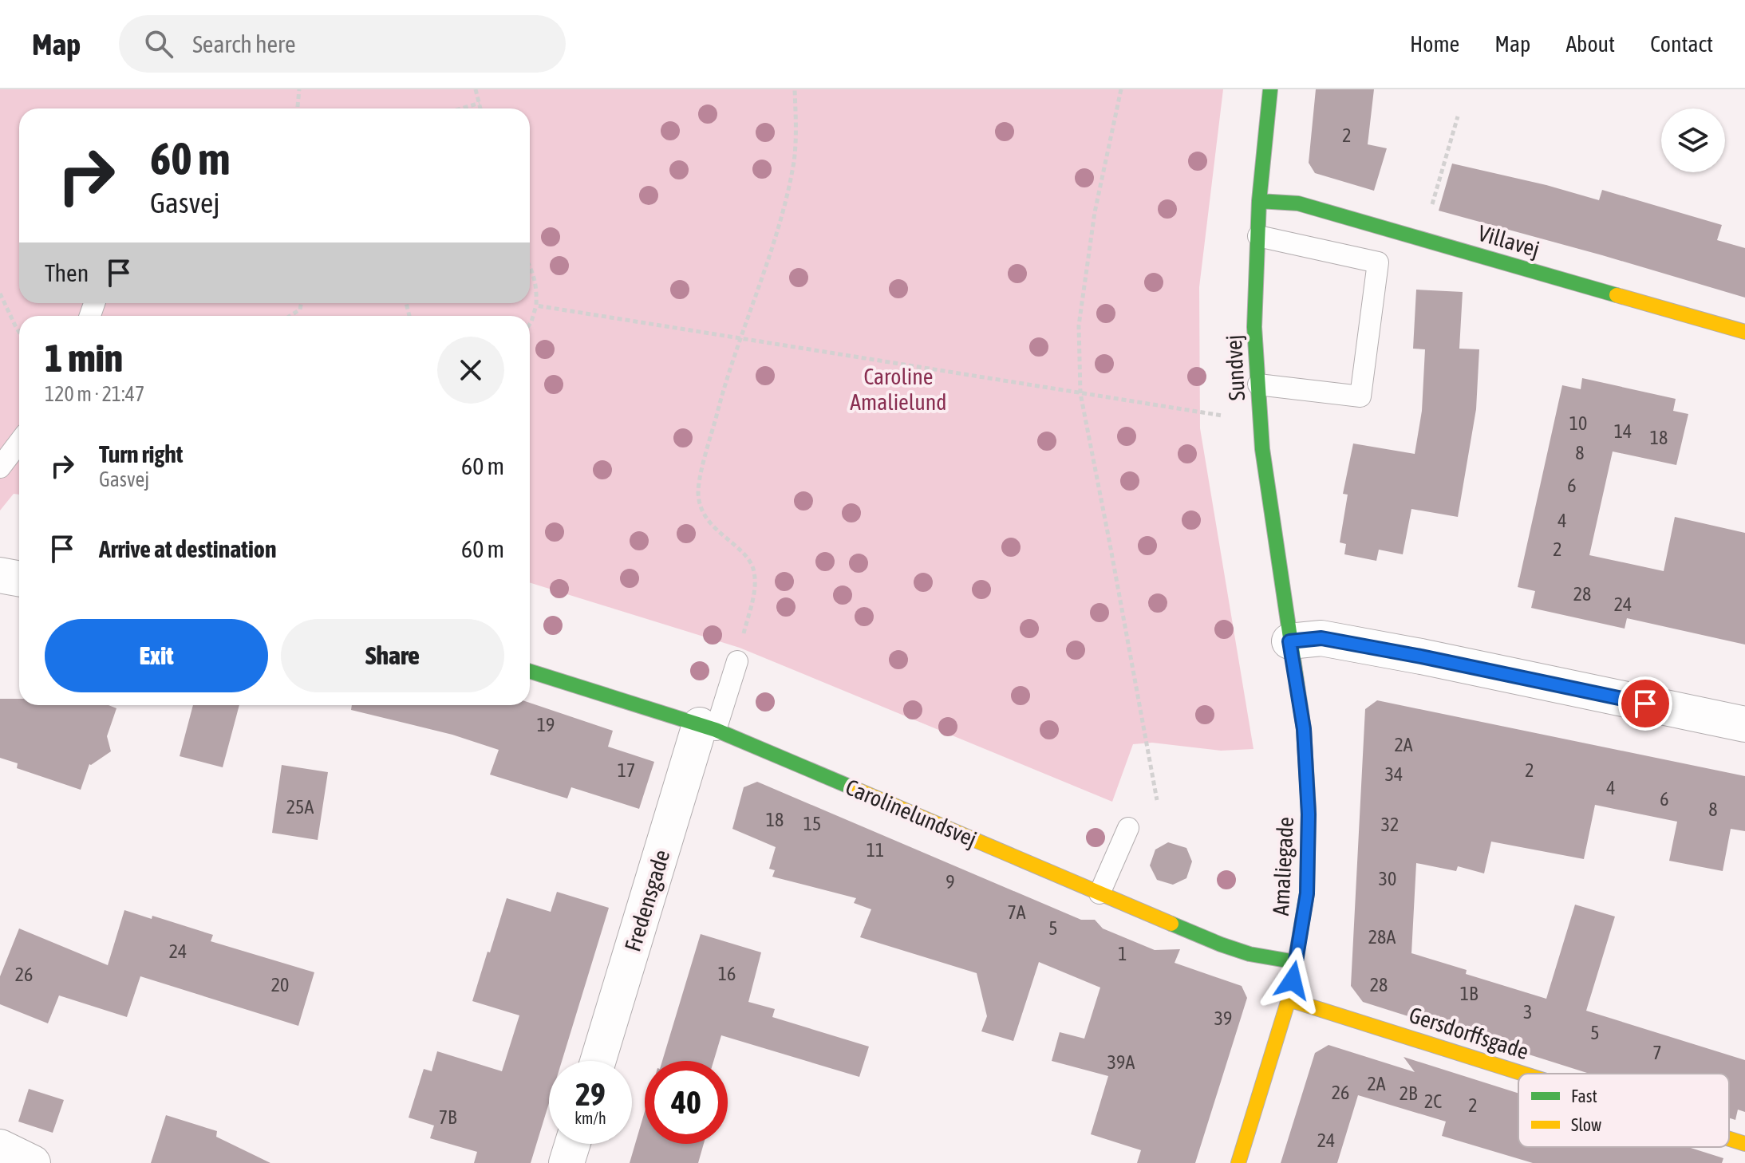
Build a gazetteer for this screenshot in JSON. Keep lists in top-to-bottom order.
{
  "streets": {
    "street": [
      "Villavej",
      "Sundvej",
      "Carolinelundsvej",
      "Amaliegade",
      "Fredensgade",
      "Gersdorffsgade"
    ]
  },
  "crossings": [
    ["Villavej", "Sundvej"],
    ["Sundvej", "Amaliegade"],
    ["Carolinelundsvej", "Amaliegade"],
    ["Carolinelundsvej", "Fredensgade"],
    ["Amaliegade", "Gersdorffsgade"]
  ],
  "parks": ["Caroline Amalielund"],
  "house_numbers": [
    "2",
    "10",
    "14",
    "18",
    "8",
    "6",
    "4",
    "2",
    "28",
    "24",
    "19",
    "2A",
    "17",
    "2",
    "34",
    "4",
    "6",
    "25A",
    "8",
    "18",
    "15",
    "32",
    "11",
    "30",
    "9",
    "7A",
    "5",
    "28A",
    "24",
    "1",
    "16",
    "26",
    "20",
    "28",
    "1B",
    "3",
    "39",
    "5",
    "7",
    "39A",
    "2A",
    "26",
    "2B",
    "2C",
    "2",
    "7B",
    "24"
  ],
  "legend": ["Fast", "Slow"],
  "page": {
    "header": "Map",
    "search": "Search here",
    "nav": [
      "Home",
      "Map",
      "About",
      "Contact"
    ],
    "turn": ["60 m", "Gasvej"],
    "then": "Then",
    "heading": ["1 min", "120 m · 21:47"],
    "list": [
      {
        "name": "Turn right",
        "note": "Gasvej",
        "value": "60 m"
      },
      {
        "name": "Arrive at destination",
        "value": "60 m"
      }
    ],
    "buttons": ["Exit", "Share"],
    "speed": "29 km/h",
    "limit": "40"
  }
}
